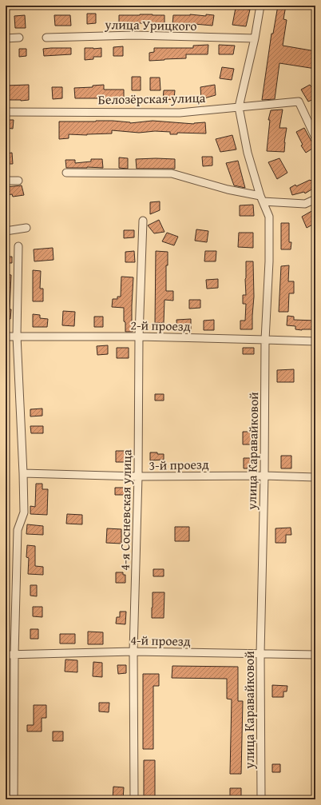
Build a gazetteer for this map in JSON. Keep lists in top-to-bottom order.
{
  "streets": {
    "street": [
      "улица Урицкого",
      "Белозёрская улица",
      "2-й проезд",
      "улица Каравайковой",
      "3-й проезд",
      "4-я Сосневская улица",
      "4-й проезд"
    ]
  },
  "crossings": [
    ["Белозёрская улица", "улица Каравайковой"],
    ["2-й проезд", "улица Каравайковой"],
    ["2-й проезд", "4-я Сосневская улица"],
    ["улица Каравайковой", "3-й проезд"],
    ["улица Каравайковой", "4-й проезд"],
    ["3-й проезд", "4-я Сосневская улица"],
    ["4-я Сосневская улица", "4-й проезд"]
  ]
}
